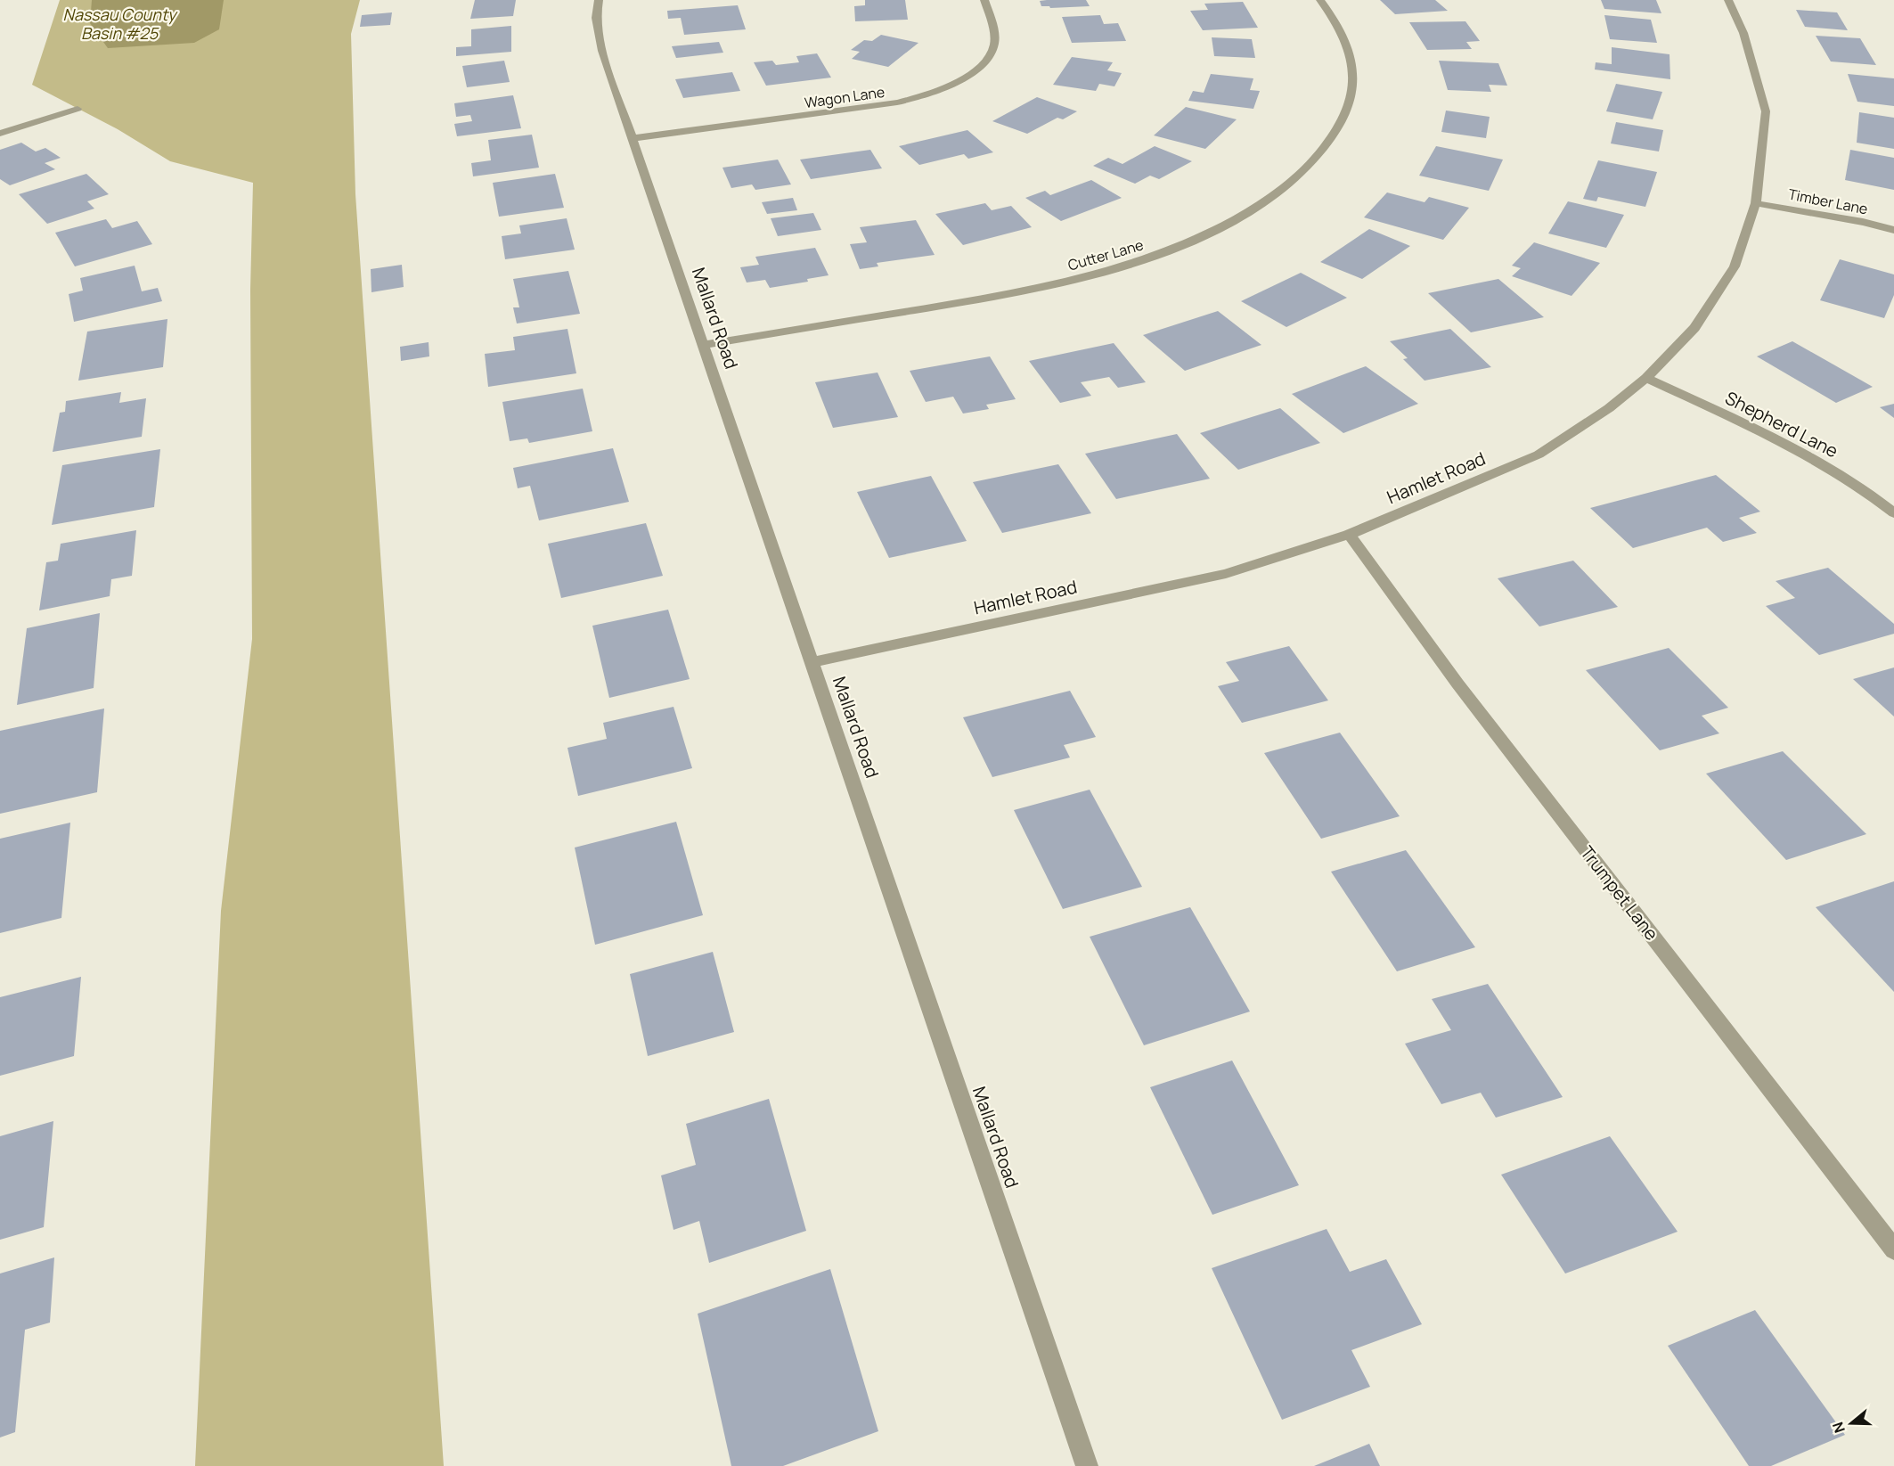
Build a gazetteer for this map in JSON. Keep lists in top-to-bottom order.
{
  "streets": {
    "street": [
      "Wagon Lane",
      "Timber Lane",
      "Cutter Lane",
      "Mallard Road",
      "Shepherd Lane",
      "Hamlet Road",
      "Trumpet Lane"
    ]
  },
  "crossings": [
    ["Wagon Lane", "Mallard Road"],
    ["Timber Lane", "Hamlet Road"],
    ["Cutter Lane", "Mallard Road"],
    ["Mallard Road", "Hamlet Road"],
    ["Shepherd Lane", "Hamlet Road"],
    ["Hamlet Road", "Trumpet Lane"]
  ],
  "water": ["Nassau County Basin #25"],
  "north": "left"
}
